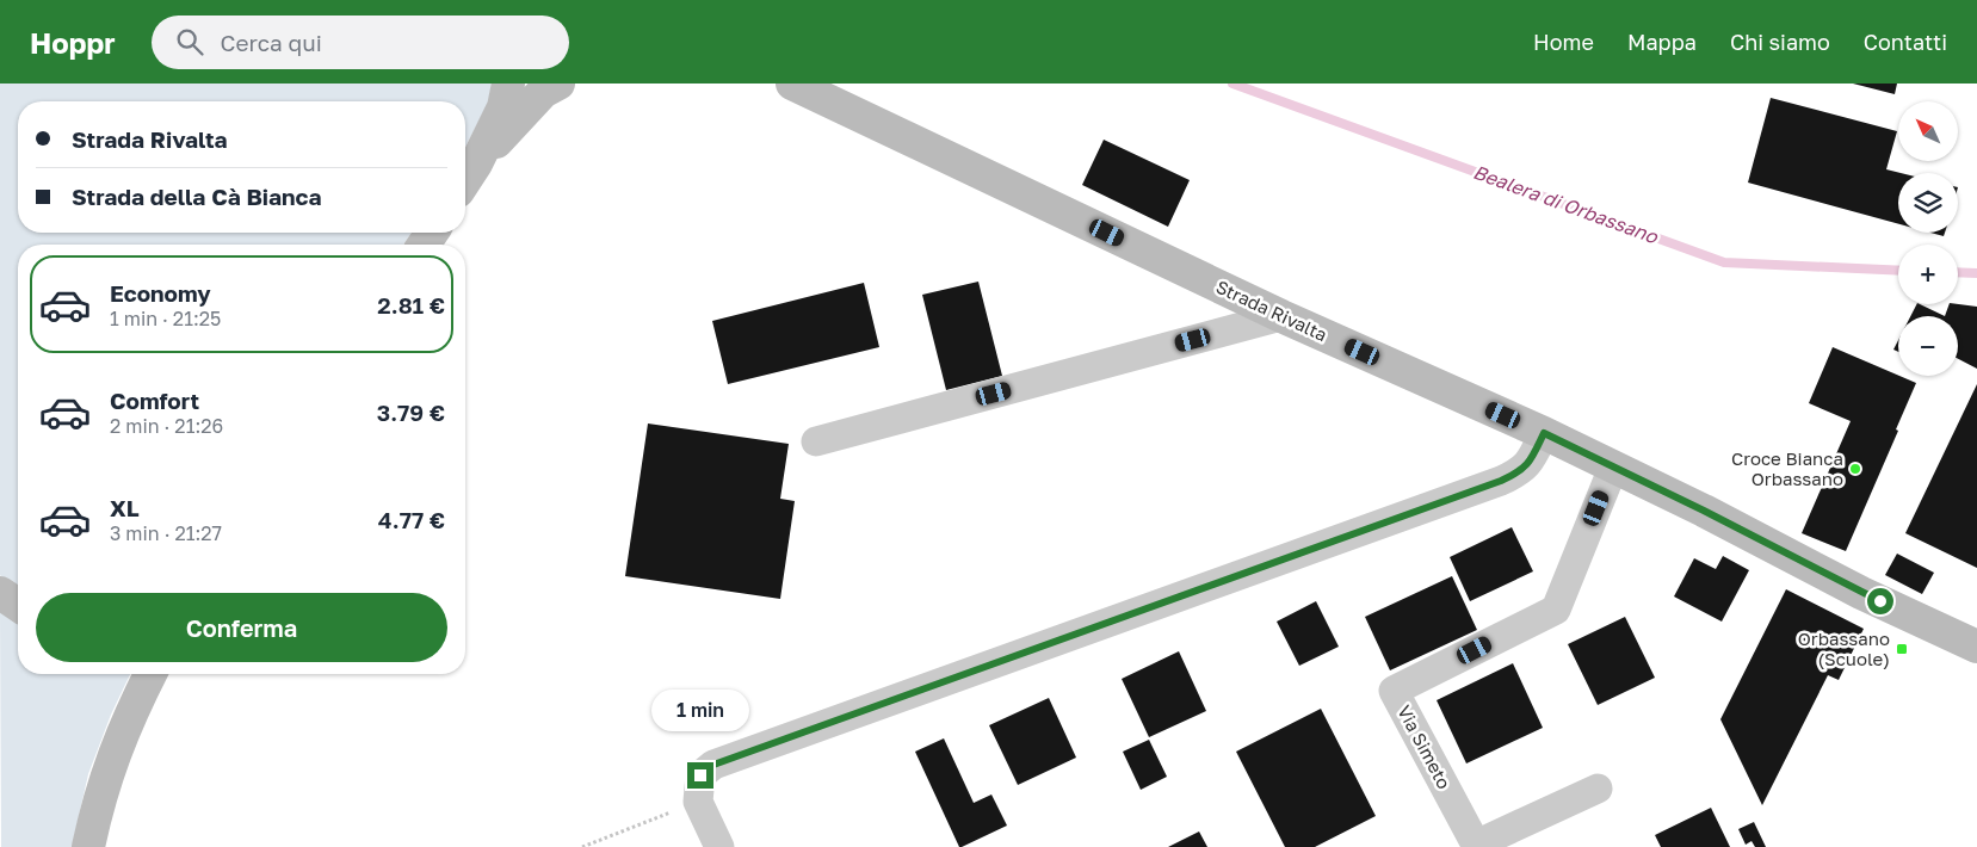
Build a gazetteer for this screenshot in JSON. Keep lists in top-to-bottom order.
{
  "streets": {
    "street": ["Strada Rivalta", "Via Simeto"]
  },
  "crossings": [
    ["Strada Rivalta", "Via Simeto"]
  ],
  "water": ["Bealera di Orbassano"],
  "places": {
    "other": ["Croce Bianca Orbassano"],
    "transit": ["Orbassano (Scuole)"]
  },
  "north": "top left",
  "page": {
    "header": "Hoppr",
    "search": "Cerca qui",
    "nav": [
      "Home",
      "Mappa",
      "Chi siamo",
      "Contatti"
    ],
    "map_buttons": ["+", "−"],
    "banner": ["Strada Rivalta", "Strada della Cà Bianca"],
    "list": [
      {
        "name": "Economy",
        "note": "1 min · 21:25",
        "value": "2.81 €"
      },
      {
        "name": "Comfort",
        "note": "2 min · 21:26",
        "value": "3.79 €"
      },
      {
        "name": "XL",
        "note": "3 min · 21:27",
        "value": "4.77 €"
      }
    ],
    "buttons": "Conferma",
    "bubble": "1 min"
  }
}
